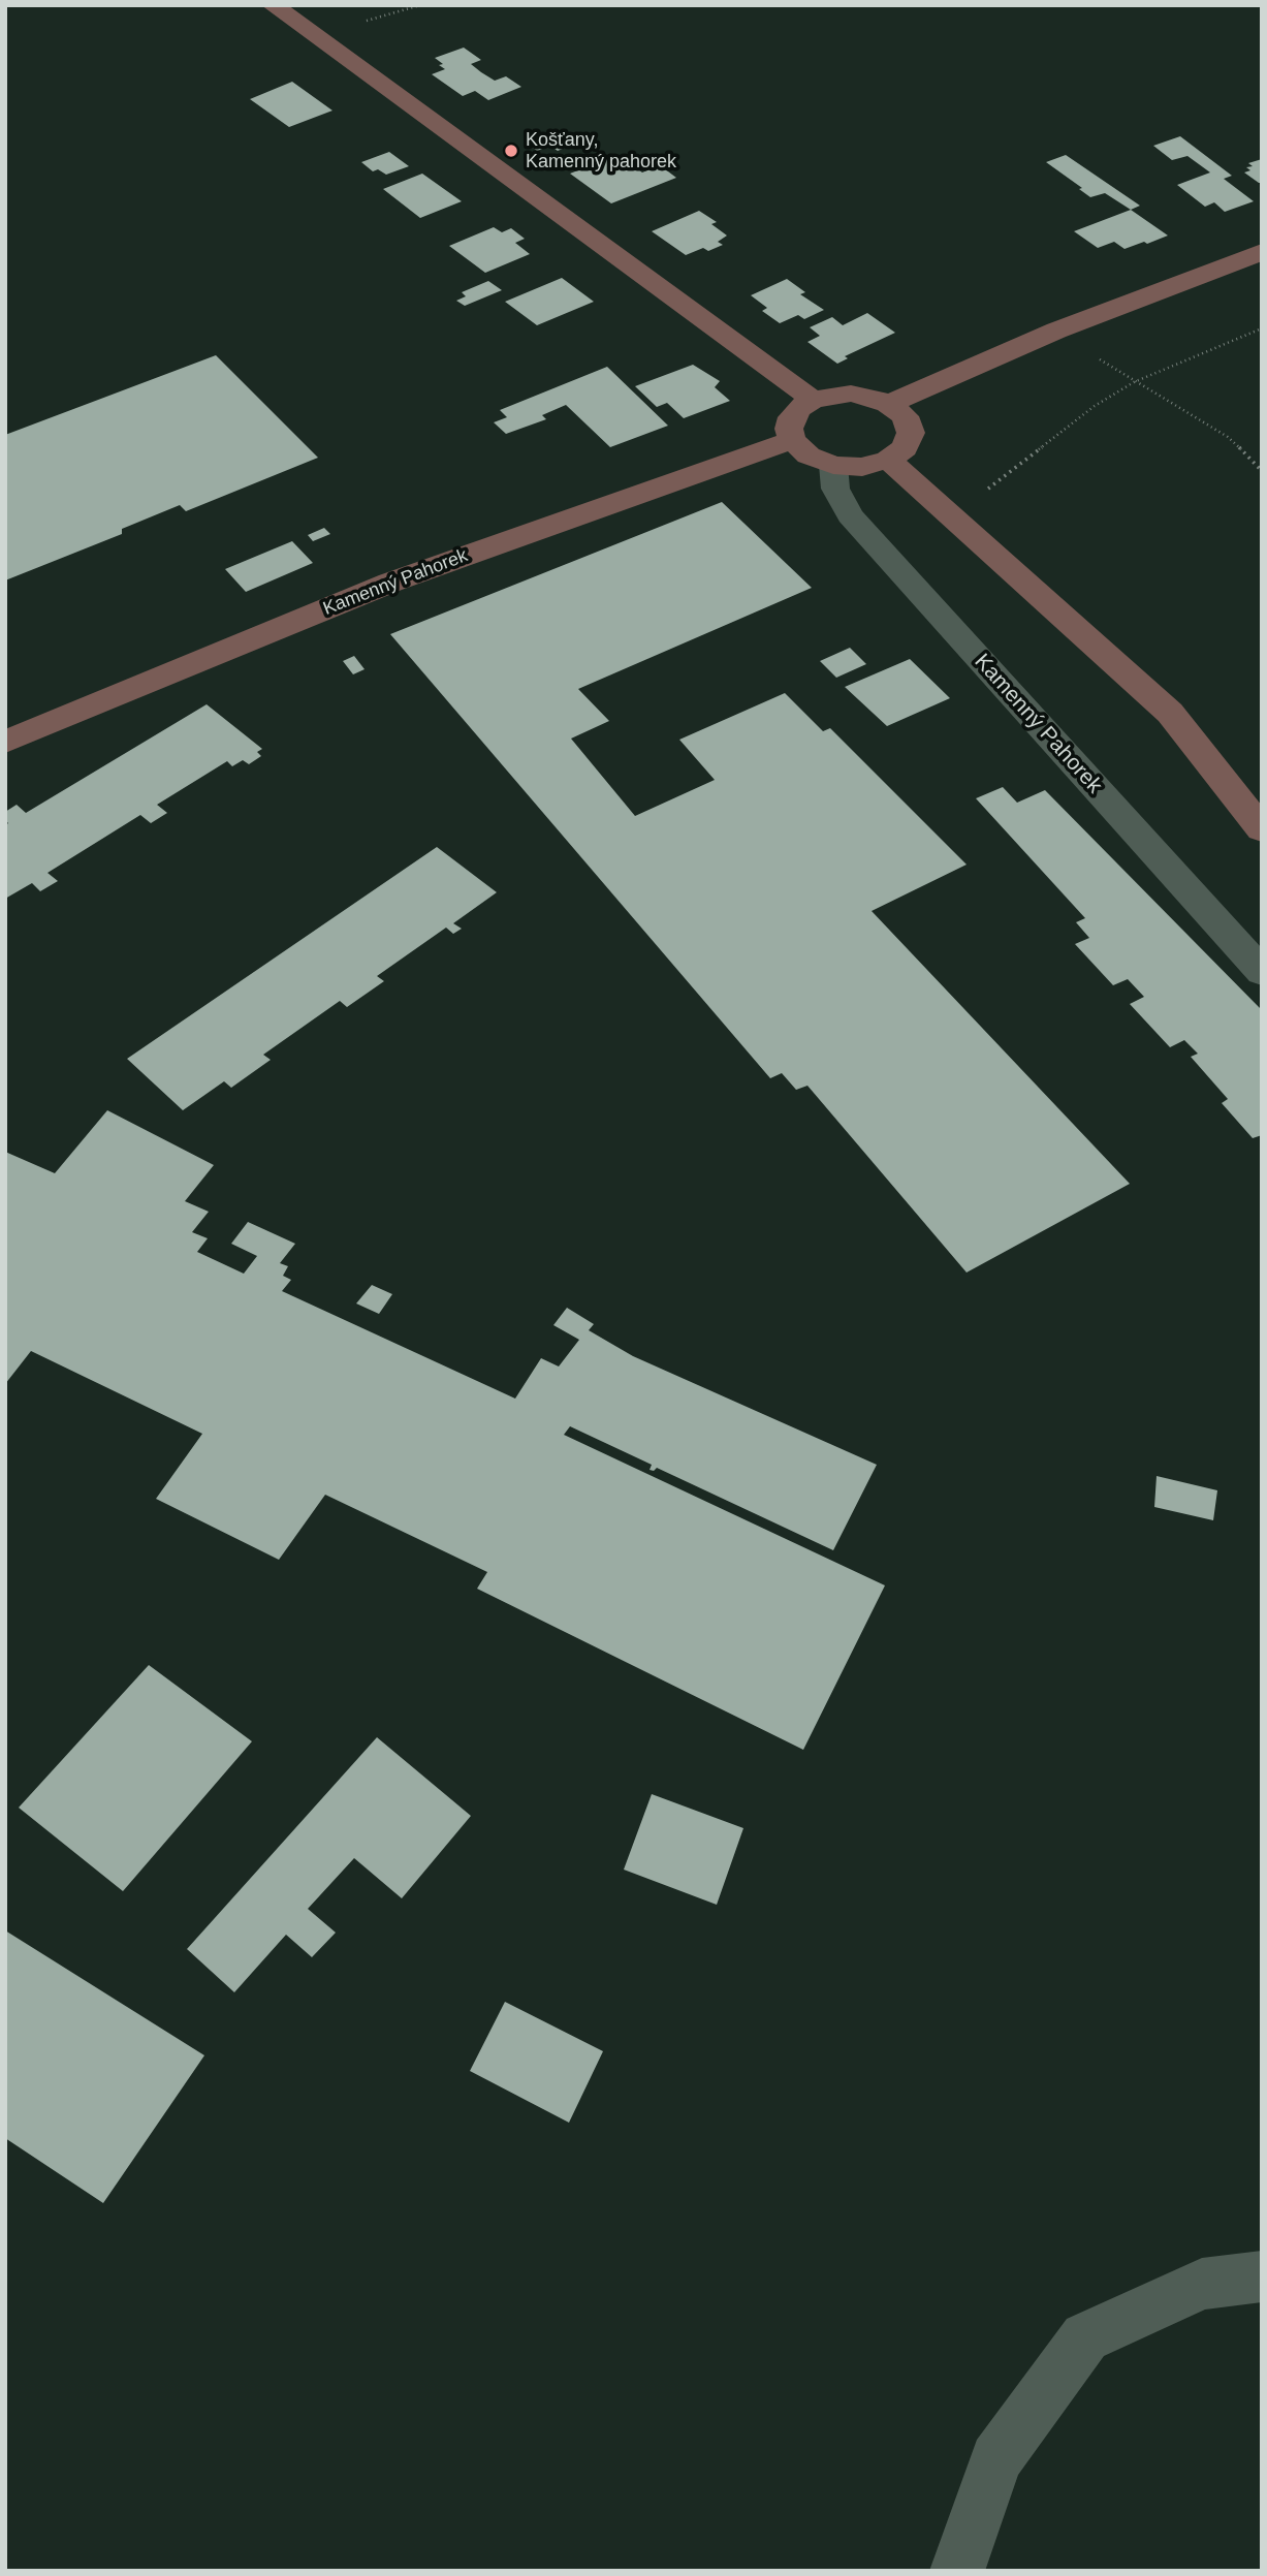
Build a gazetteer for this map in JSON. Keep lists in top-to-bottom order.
{
  "streets": {
    "street": ["Kamenný Pahorek"]
  },
  "places": ["Košťany, Kamenný pahorek"]
}
